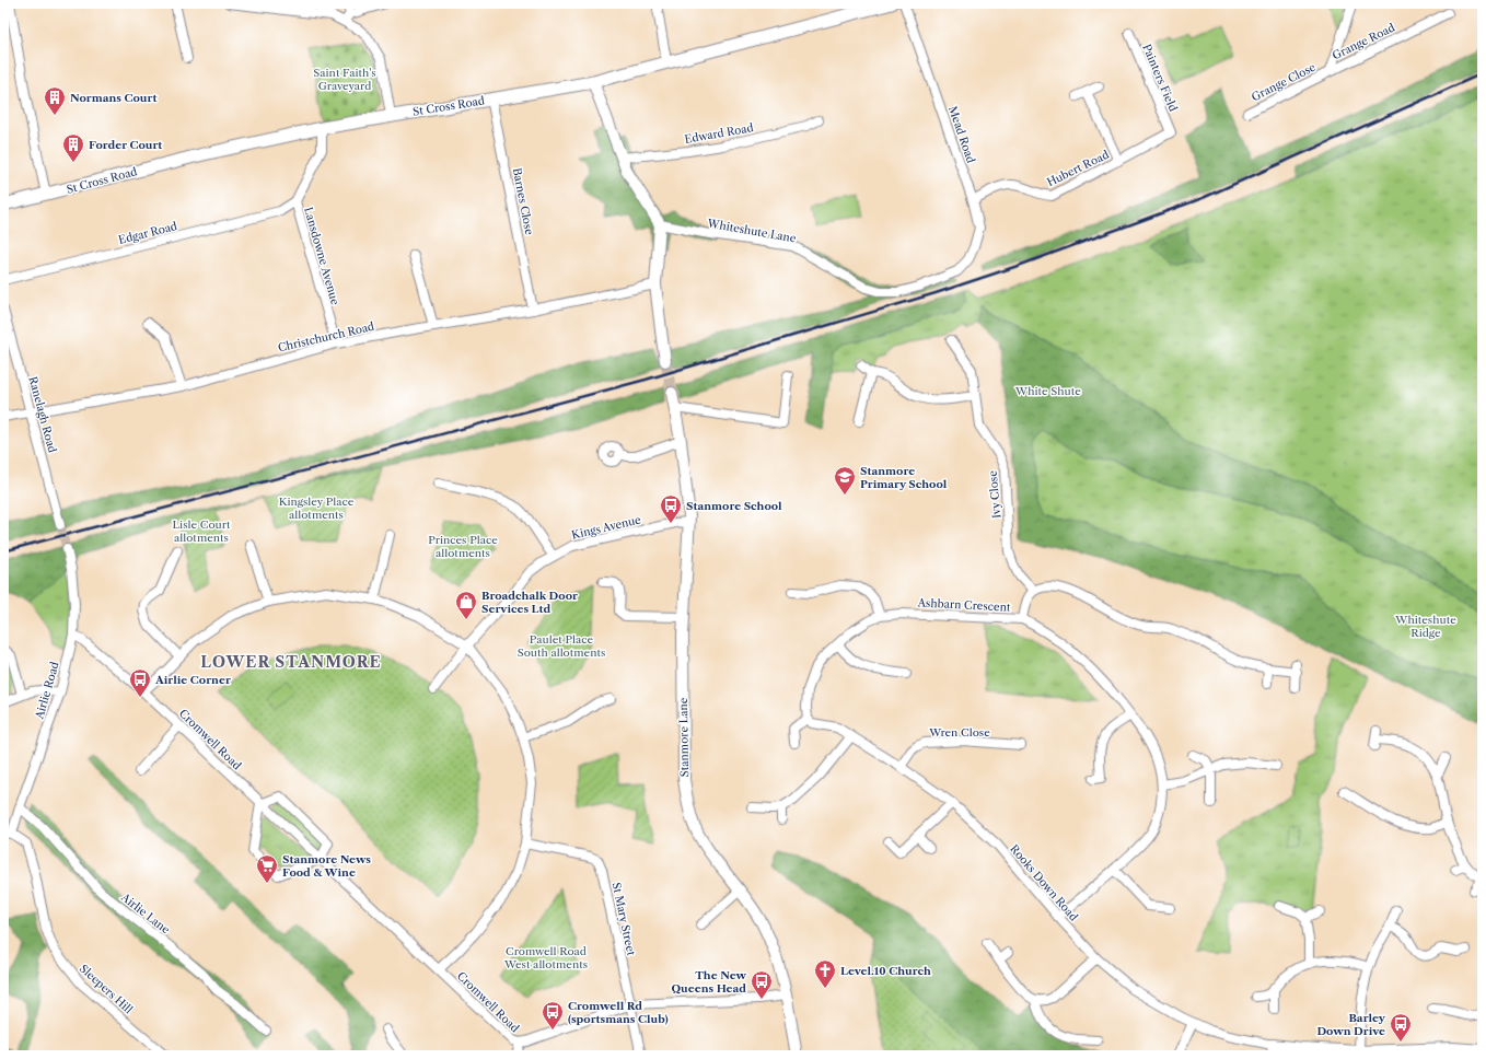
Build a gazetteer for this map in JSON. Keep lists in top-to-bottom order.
{
  "streets": {
    "main road": ["St Cross Road"],
    "street": [
      "Grange Road",
      "Painters Field",
      "Grange Close",
      "Edward Road",
      "Mead Road",
      "Hubert Road",
      "Barnes Close",
      "Whiteshute Lane",
      "Edgar Road",
      "Lansdowne Avenue",
      "Christchurch Road",
      "Ranelagh Road",
      "Ivy Close",
      "Kings Avenue",
      "Ashbarn Crescent",
      "Airlie Road",
      "Wren Close",
      "Stanmore Lane",
      "Cromwell Road",
      "Rooks Down Road",
      "Airlie Lane",
      "St Mary Street",
      "Sleepers Hill"
    ]
  },
  "crossings": [
    ["Grange Road", "Grange Close"],
    ["Painters Field", "Hubert Road"],
    ["St Cross Road", "Barnes Close"],
    ["St Cross Road", "Lansdowne Avenue"],
    ["Mead Road", "Hubert Road"],
    ["Mead Road", "Whiteshute Lane"],
    ["Barnes Close", "Christchurch Road"],
    ["Edgar Road", "Lansdowne Avenue"],
    ["Lansdowne Avenue", "Christchurch Road"],
    ["Christchurch Road", "Ranelagh Road"],
    ["Kings Avenue", "Stanmore Lane"],
    ["Ashbarn Crescent", "Rooks Down Road"],
    ["Airlie Road", "Cromwell Road"],
    ["Airlie Road", "Airlie Lane"],
    ["Airlie Road", "Sleepers Hill"],
    ["Wren Close", "Rooks Down Road"],
    ["Stanmore Lane", "Cromwell Road"],
    ["Cromwell Road", "St Mary Street"]
  ],
  "districts": ["LOWER STANMORE"],
  "parks": [
    "Saint Faith's Graveyard",
    "White Shute",
    "Kingsley Place allotments",
    "Lisle Court allotments",
    "Princes Place allotments",
    "Whiteshute Ridge",
    "Paulet Place South allotments",
    "Cromwell Road West allotments"
  ],
  "places": {
    "building": ["Normans Court", "Forder Court"],
    "school or university": ["Stanmore Primary School"],
    "bus stop": [
      "Stanmore School",
      "Airlie Corner",
      "The New Queens Head",
      "Cromwell Rd (sportsmans Club)",
      "Barley Down Drive"
    ],
    "shop": ["Broadchalk Door Services Ltd"],
    "supermarket": ["Stanmore News Food & Wine"],
    "church": ["Level.10 Church"]
  }
}
